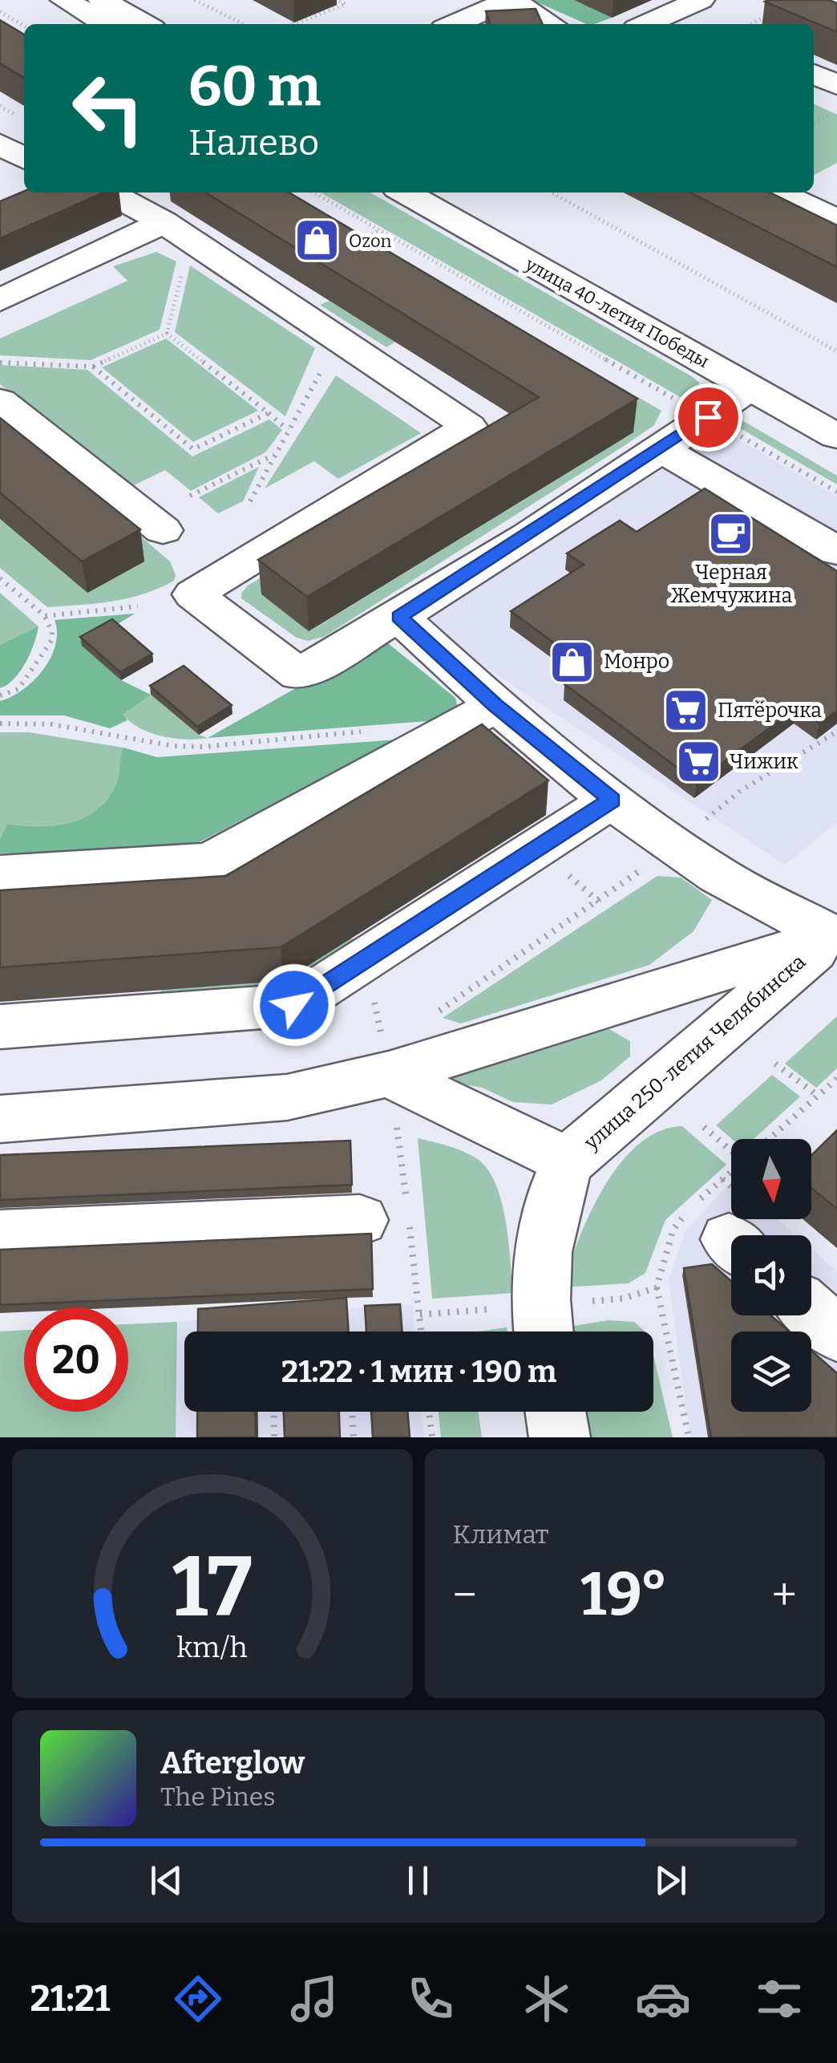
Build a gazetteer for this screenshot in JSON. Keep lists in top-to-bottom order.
{
  "streets": {
    "street": ["улица 40-летия Победы", "улица 250-летия Челябинска"]
  },
  "places": {
    "shop": ["Ozon", "Монро"],
    "cafe": ["Черная Жемчужина"],
    "supermarket": ["Пятёрочка", "Чижик"]
  },
  "north": "bottom",
  "page": {
    "turn": ["60 m", "Налево"],
    "limit": "20",
    "trip": "21:22 · 1 мин · 190 m",
    "tile": "Климат",
    "heat": ["−", "19°", "+"],
    "song": ["Afterglow", "The Pines"],
    "tabs": "21:21",
    "gauge": ["17", "km/h"]
  }
}
